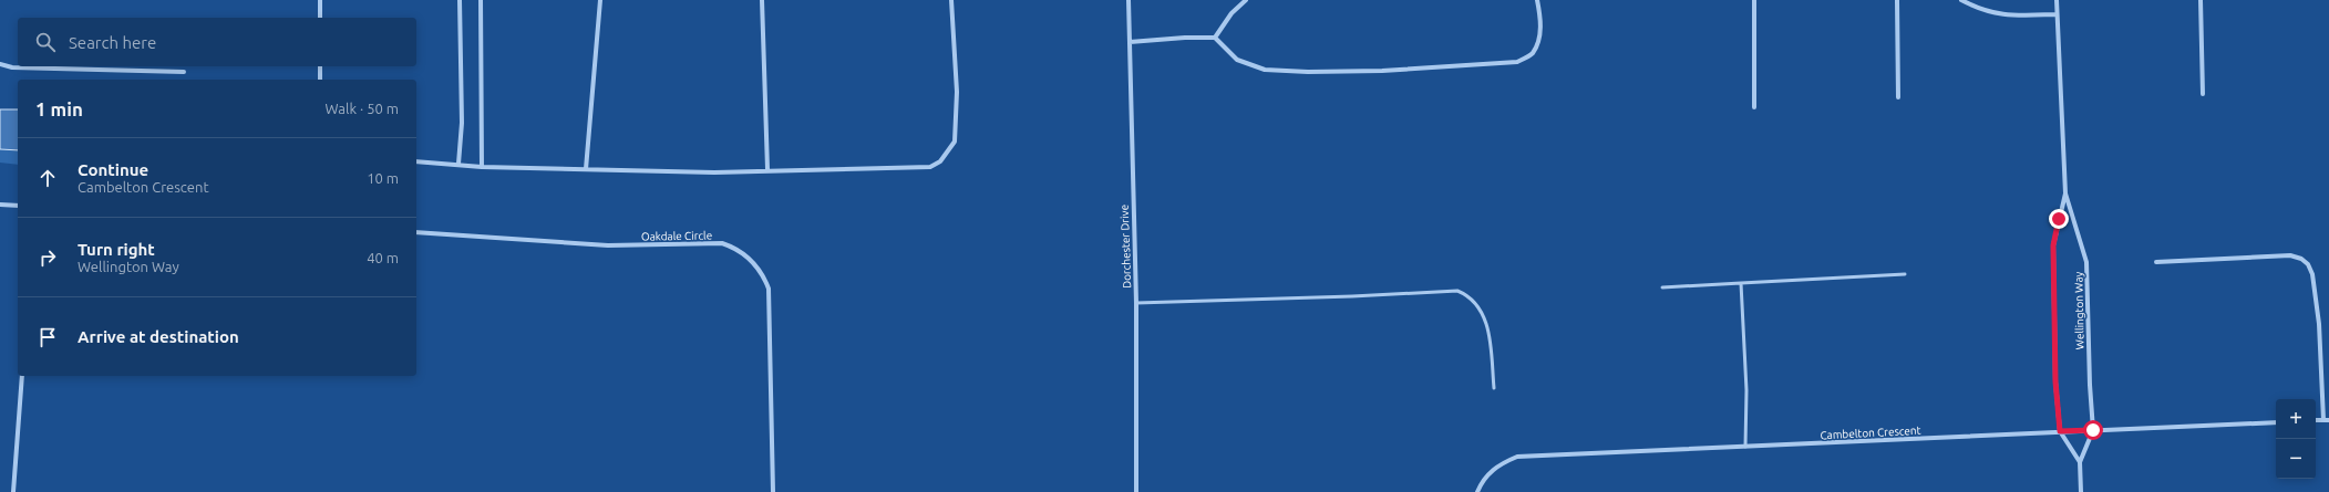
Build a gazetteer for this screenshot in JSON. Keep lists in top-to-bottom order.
{
  "streets": {
    "street": [
      "Oakdale Circle",
      "Dorchester Drive",
      "Wellington Way",
      "Cambelton Crescent"
    ]
  },
  "crossings": [
    ["Wellington Way", "Cambelton Crescent"]
  ],
  "page": {
    "search": "Search here",
    "heading": ["1 min", "Walk · 50 m"],
    "list": [
      ["Continue", "Cambelton Crescent", "10 m"],
      ["Turn right", "Wellington Way", "40 m"],
      "Arrive at destination"
    ],
    "map_buttons": ["+", "−"]
  }
}
